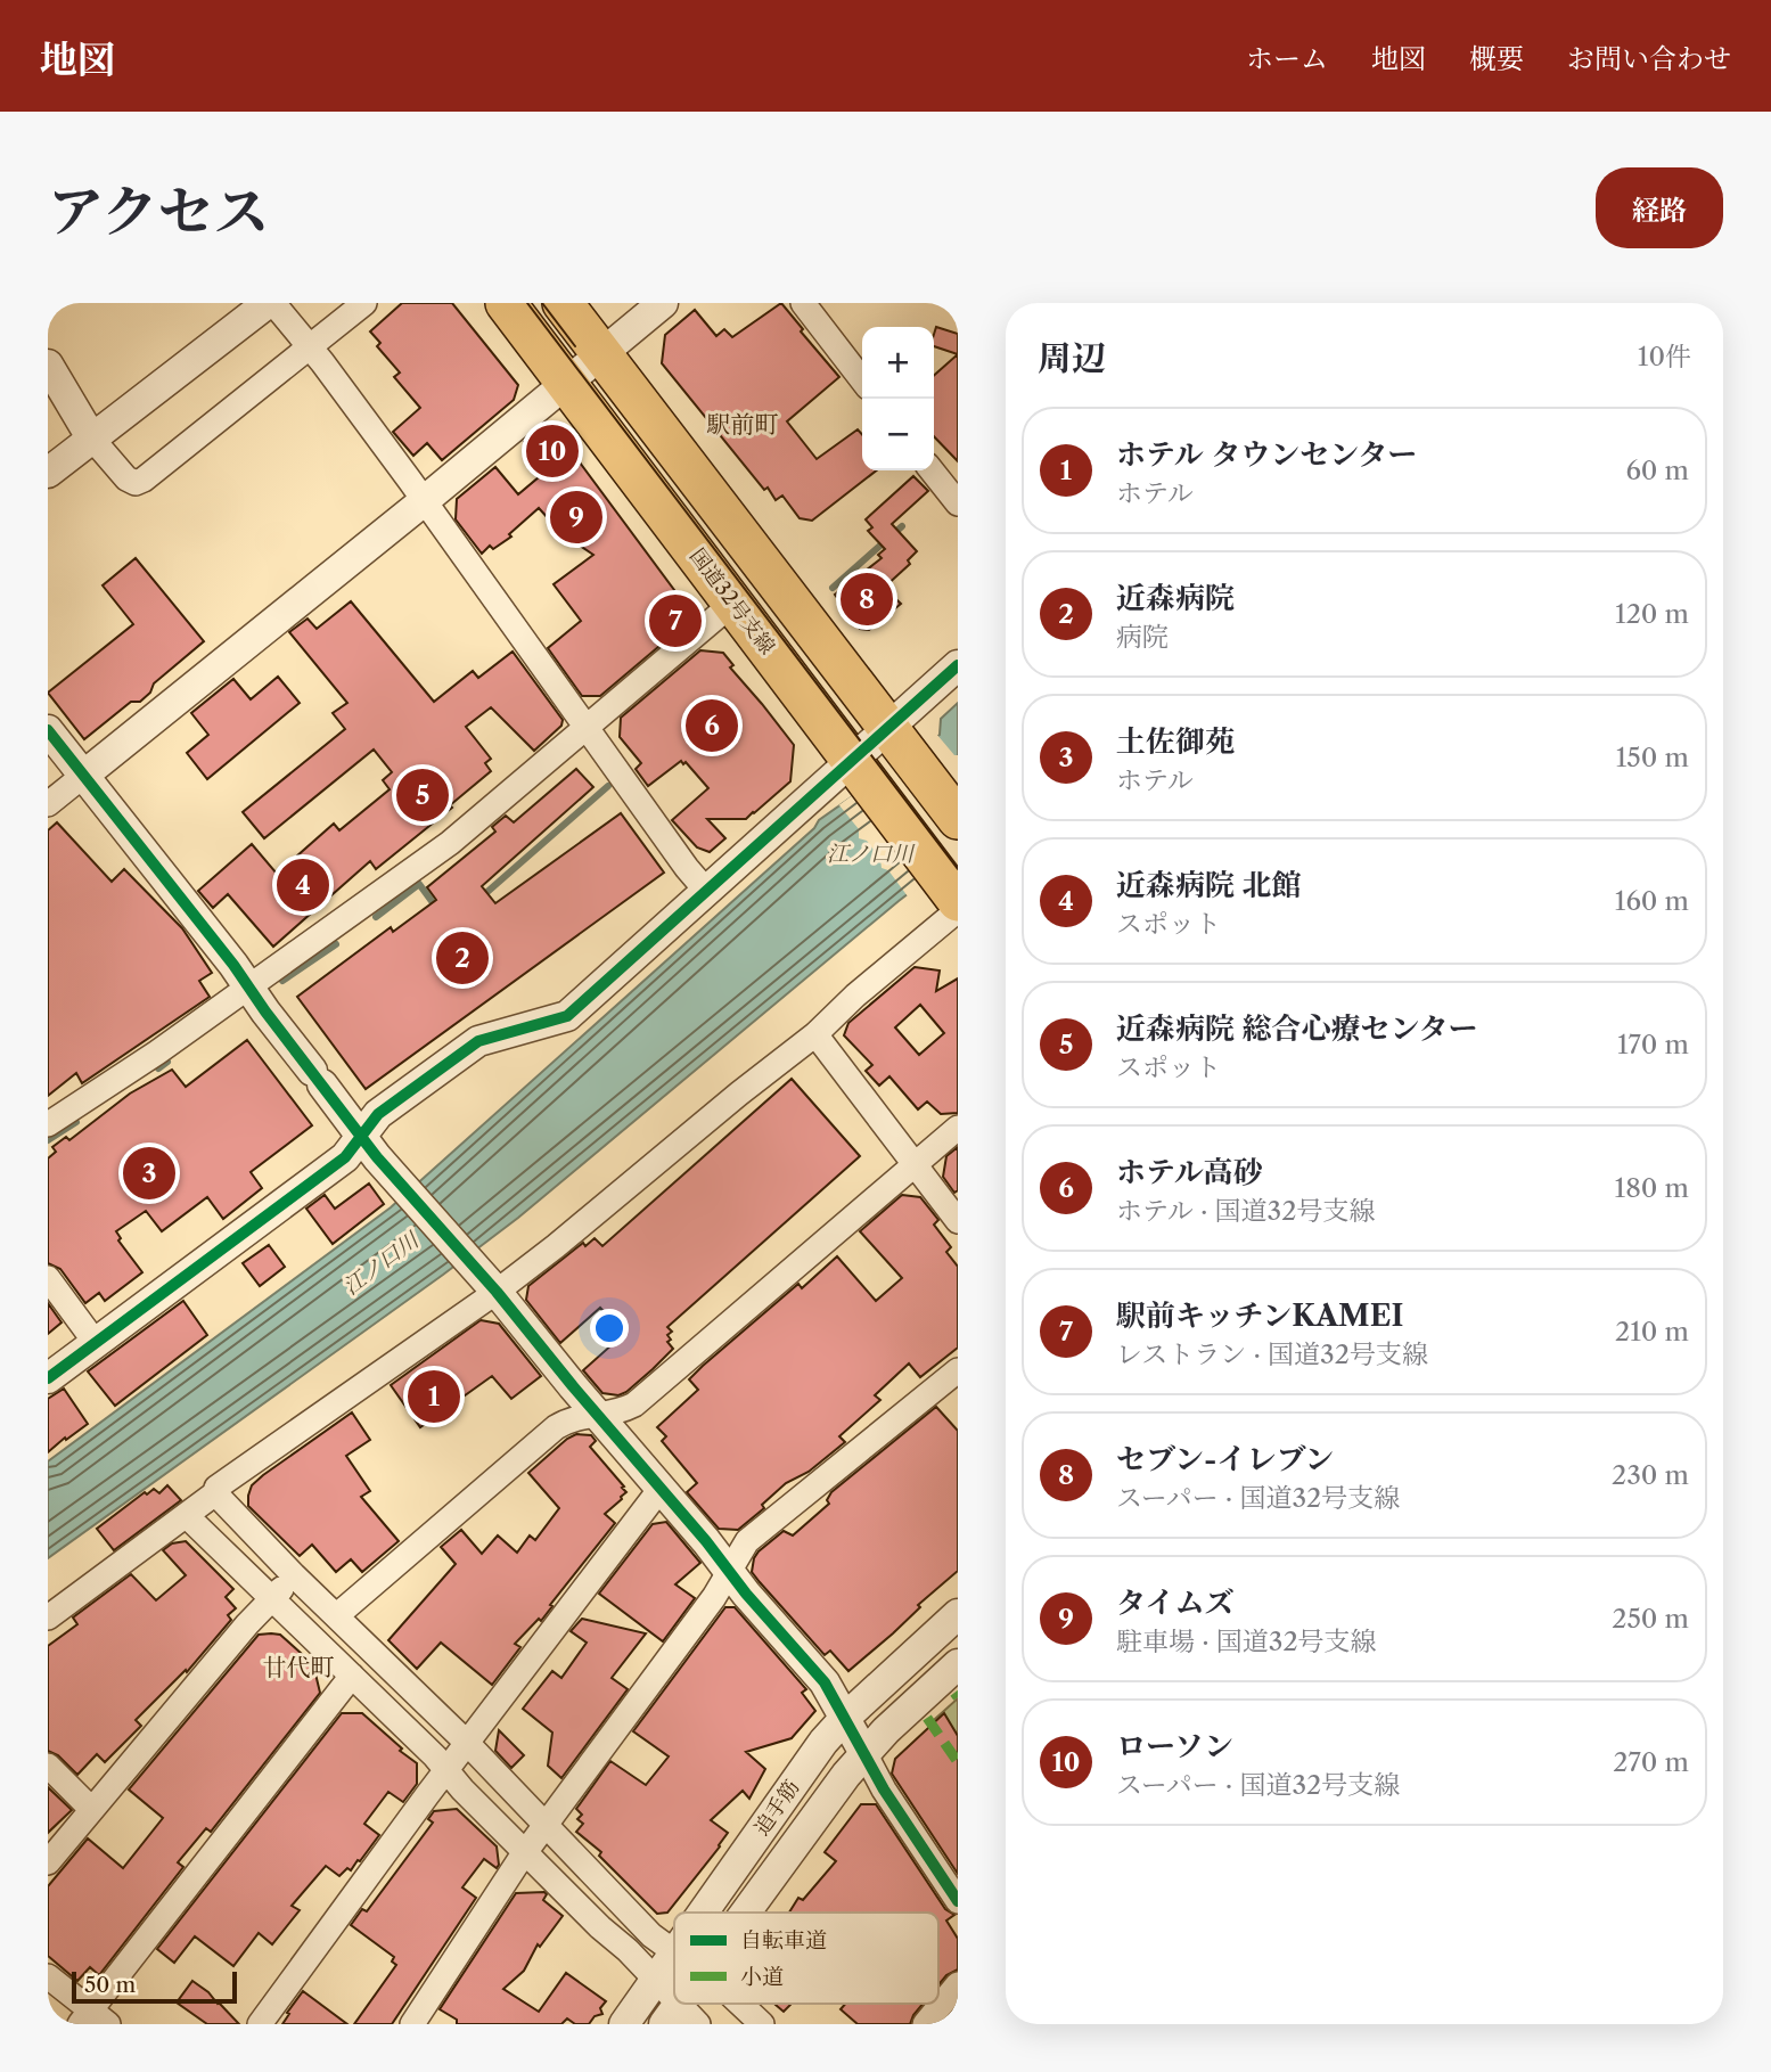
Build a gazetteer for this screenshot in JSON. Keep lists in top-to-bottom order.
{
  "streets": {
    "highway": ["国道32号支線"],
    "street": ["追手筋"]
  },
  "districts": ["駅前町", "廿代町"],
  "water": ["江ノ口川"],
  "legend": ["自転車道", "小道"],
  "scale_bar": "50 m",
  "page": {
    "header": "地図",
    "nav": [
      "ホーム",
      "地図",
      "概要",
      "お問い合わせ"
    ],
    "title": "アクセス",
    "buttons": "経路",
    "heading": ["周辺", "10件"],
    "map_buttons": ["+", "−"],
    "list": [
      {
        "mark": "1",
        "name": "ホテル タウンセンター",
        "note": "ホテル",
        "value": "60 m"
      },
      {
        "mark": "2",
        "name": "近森病院",
        "note": "病院",
        "value": "120 m"
      },
      {
        "mark": "3",
        "name": "土佐御苑",
        "note": "ホテル",
        "value": "150 m"
      },
      {
        "mark": "4",
        "name": "近森病院 北館",
        "note": "スポット",
        "value": "160 m"
      },
      {
        "mark": "5",
        "name": "近森病院 総合心療センター",
        "note": "スポット",
        "value": "170 m"
      },
      {
        "mark": "6",
        "name": "ホテル高砂",
        "note": "ホテル · 国道32号支線",
        "value": "180 m"
      },
      {
        "mark": "7",
        "name": "駅前キッチンKAMEI",
        "note": "レストラン · 国道32号支線",
        "value": "210 m"
      },
      {
        "mark": "8",
        "name": "セブン-イレブン",
        "note": "スーパー · 国道32号支線",
        "value": "230 m"
      },
      {
        "mark": "9",
        "name": "タイムズ",
        "note": "駐車場 · 国道32号支線",
        "value": "250 m"
      },
      {
        "mark": "10",
        "name": "ローソン",
        "note": "スーパー · 国道32号支線",
        "value": "270 m"
      }
    ],
    "pins": [
      "10",
      "9",
      "8",
      "7",
      "6",
      "5",
      "4",
      "2",
      "3",
      "1"
    ],
    "scale": "50 m"
  }
}
